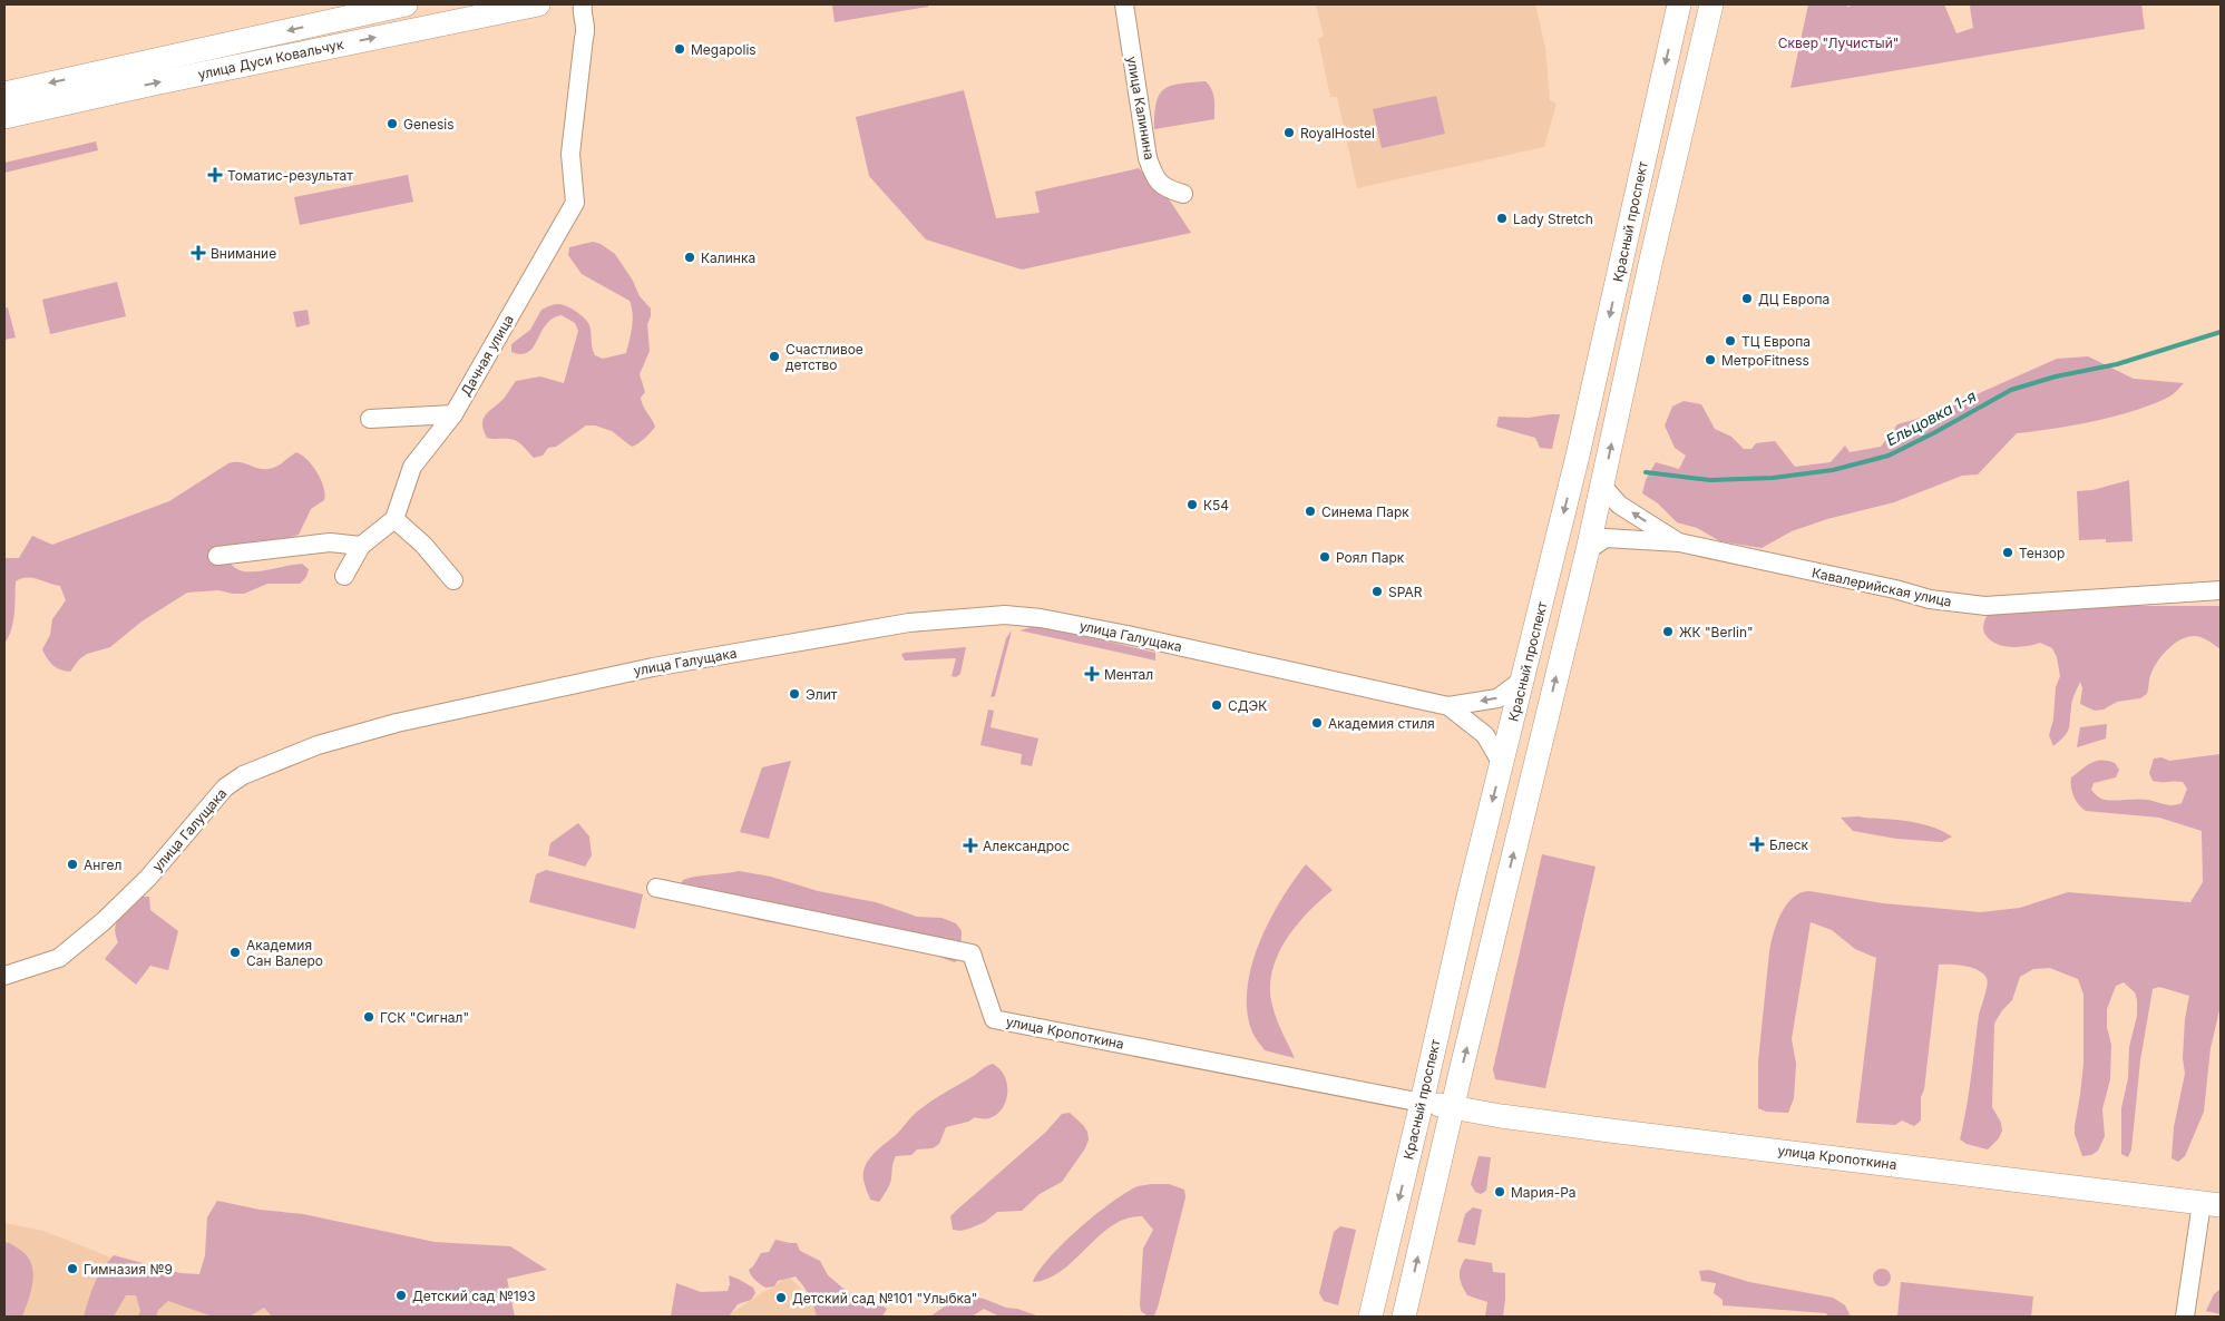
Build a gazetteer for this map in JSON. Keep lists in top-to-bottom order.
{
  "streets": {
    "main road": ["улица Дуси Ковальчук", "Красный проспект", "улица Кропоткина"],
    "street": [
      "улица Калинина",
      "Дачная улица",
      "Кавалерийская улица",
      "улица Галущака"
    ]
  },
  "crossings": [
    ["Красный проспект", "улица Кропоткина"]
  ],
  "water": ["Ельцовка 1-я"],
  "parks": ["Сквер \"Лучистый\""],
  "places": {
    "other": [
      "Megapolis",
      "Genesis",
      "RoyalHostel",
      "Lady Stretch",
      "Калинка",
      "ДЦ Европа",
      "ТЦ Европа",
      "Счастливое детство",
      "МетроFitness",
      "К54",
      "Синема Парк",
      "Тензор",
      "Роял Парк",
      "SPAR",
      "ЖК \"Berlin\"",
      "Элит",
      "СДЭК",
      "Академия стиля",
      "Ангел",
      "Академия Сан Валеро",
      "ГСК \"Сигнал\"",
      "Мария-Ра",
      "Гимназия №9",
      "Детский сад №193",
      "Детский сад №101 \"Улыбка\""
    ],
    "health": [
      "Томатис-результат",
      "Внимание",
      "Ментал",
      "Блеск",
      "Александрос"
    ]
  }
}
